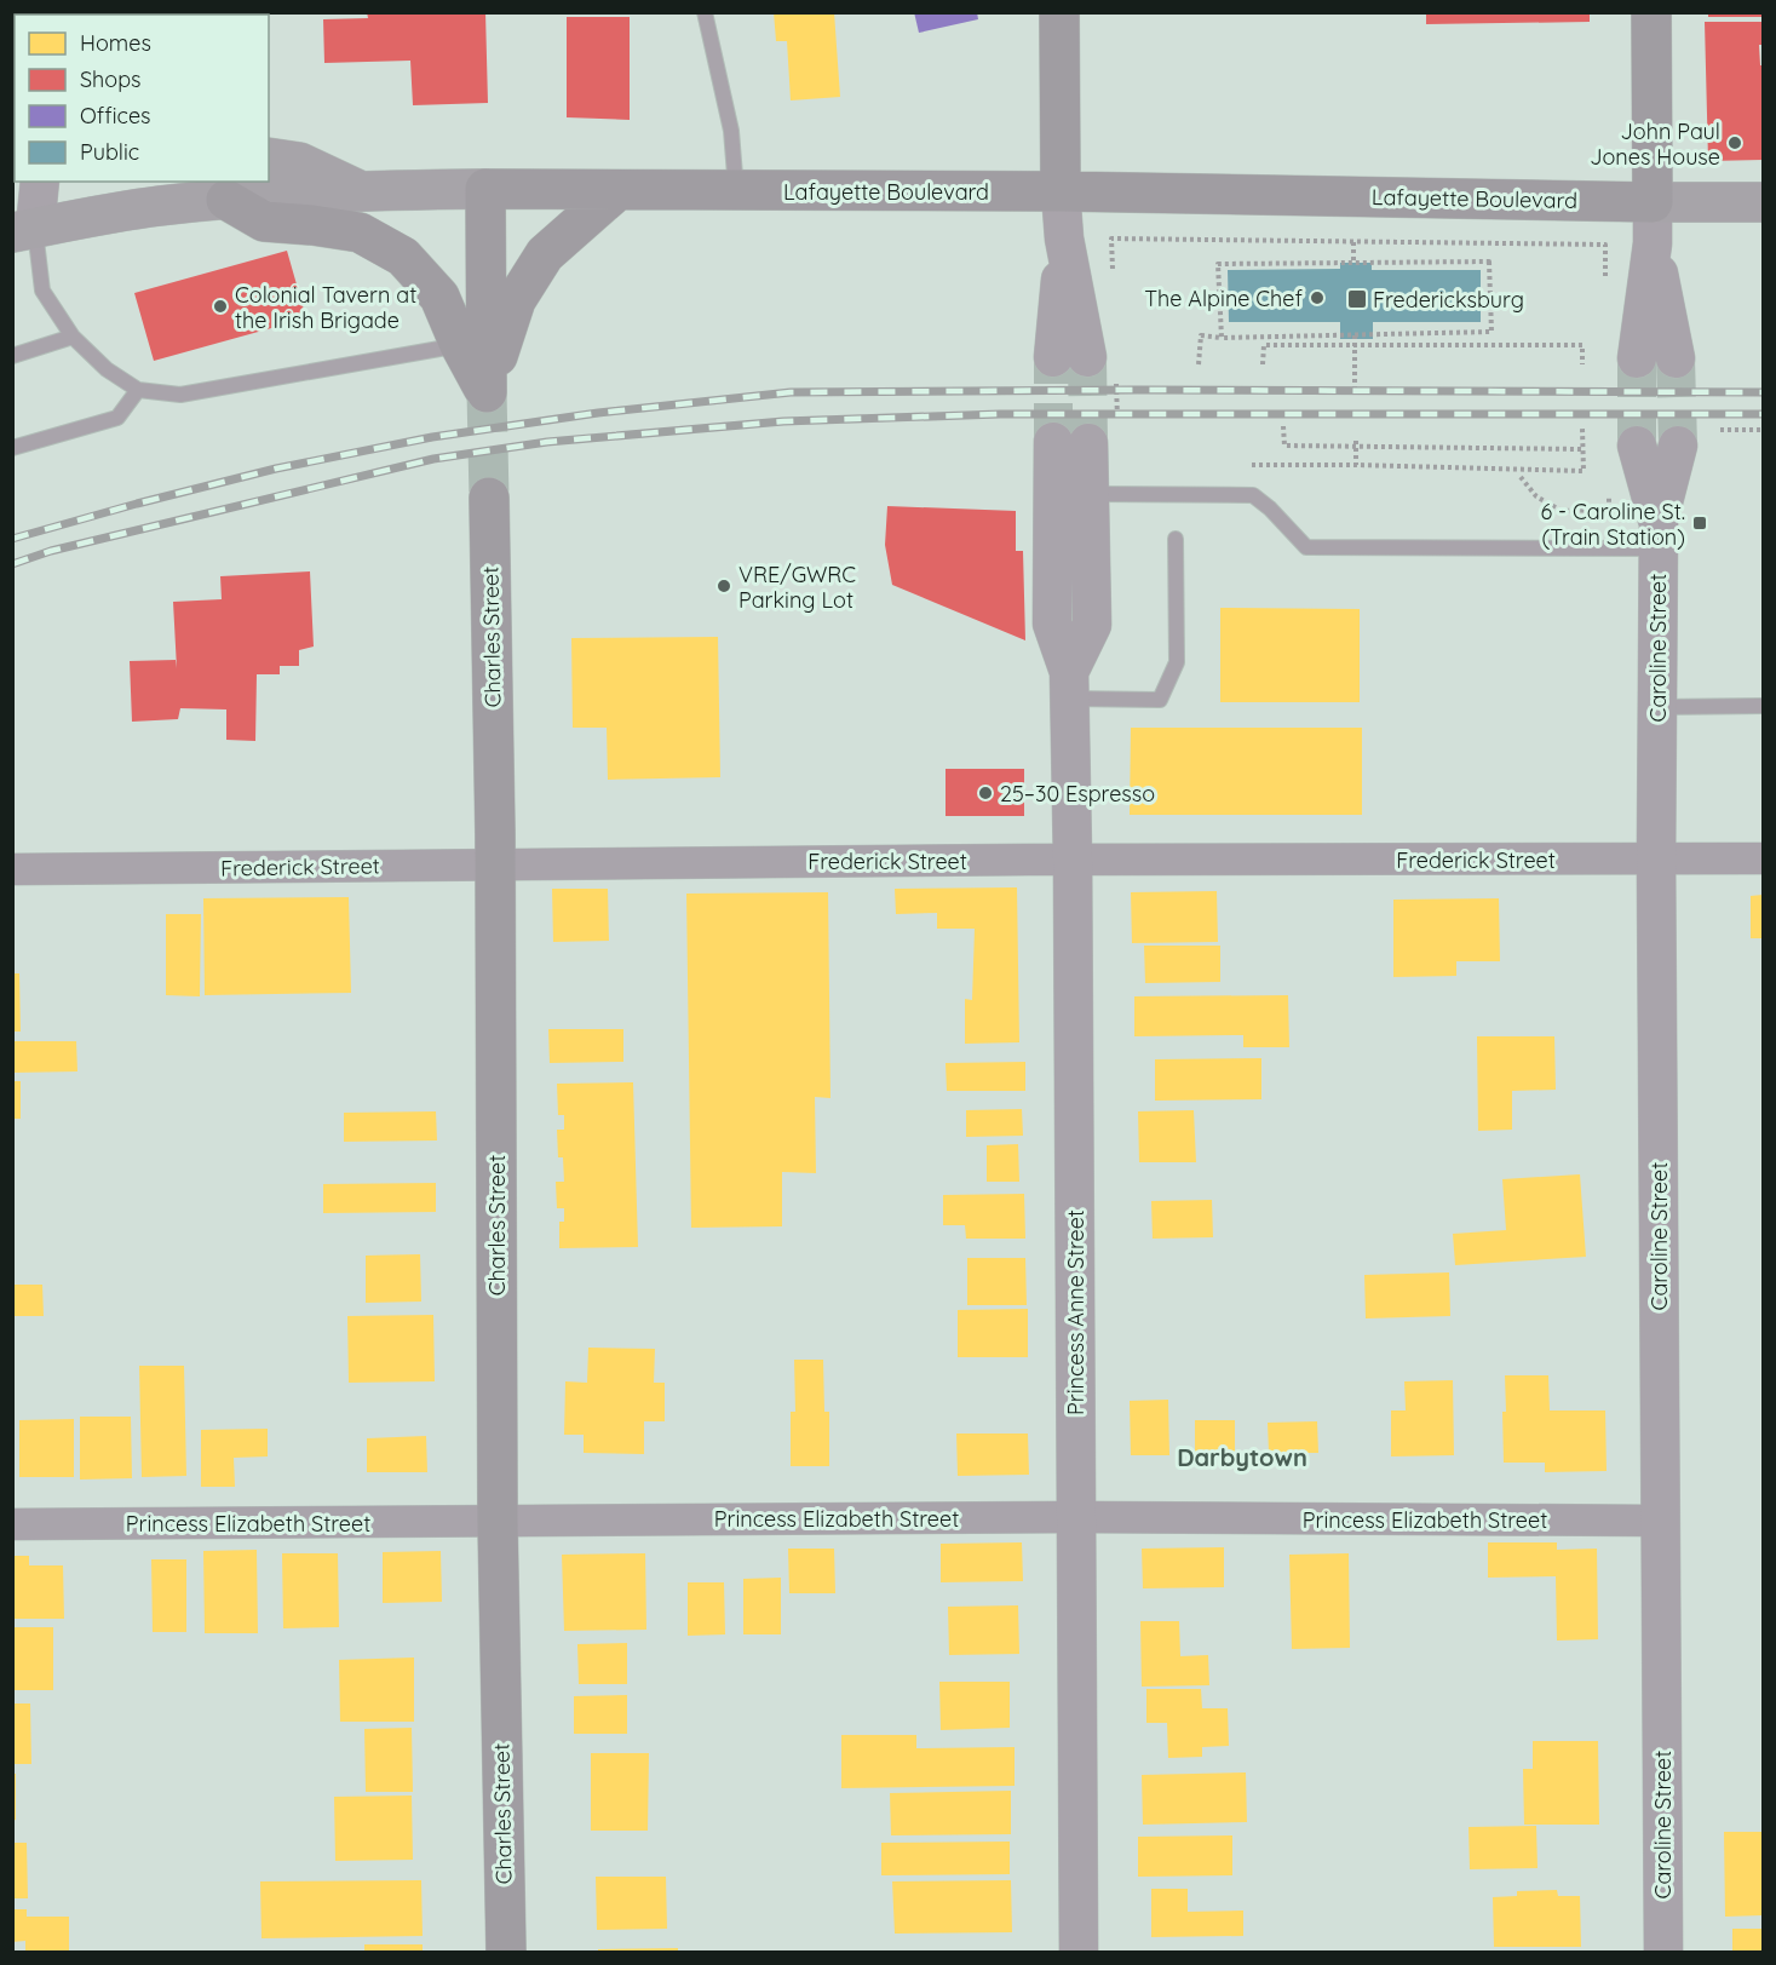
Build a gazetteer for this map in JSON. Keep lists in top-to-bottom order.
{
  "streets": {
    "main road": ["Lafayette Boulevard", "Charles Street"],
    "street": [
      "Caroline Street",
      "Frederick Street",
      "Princess Anne Street",
      "Princess Elizabeth Street"
    ]
  },
  "crossings": [
    ["Charles Street", "Frederick Street"],
    ["Charles Street", "Princess Elizabeth Street"],
    ["Caroline Street", "Frederick Street"],
    ["Caroline Street", "Princess Elizabeth Street"],
    ["Frederick Street", "Princess Anne Street"],
    ["Princess Anne Street", "Princess Elizabeth Street"]
  ],
  "districts": ["Darbytown"],
  "places": {
    "other": [
      "John Paul Jones House",
      "The Alpine Chef",
      "Colonial Tavern at the Irish Brigade",
      "VRE/GWRC Parking Lot",
      "25–30 Espresso"
    ],
    "transit": ["Fredericksburg", "6 - Caroline St. (Train Station)"]
  },
  "legend": [
    "Homes",
    "Shops",
    "Offices",
    "Public"
  ]
}
